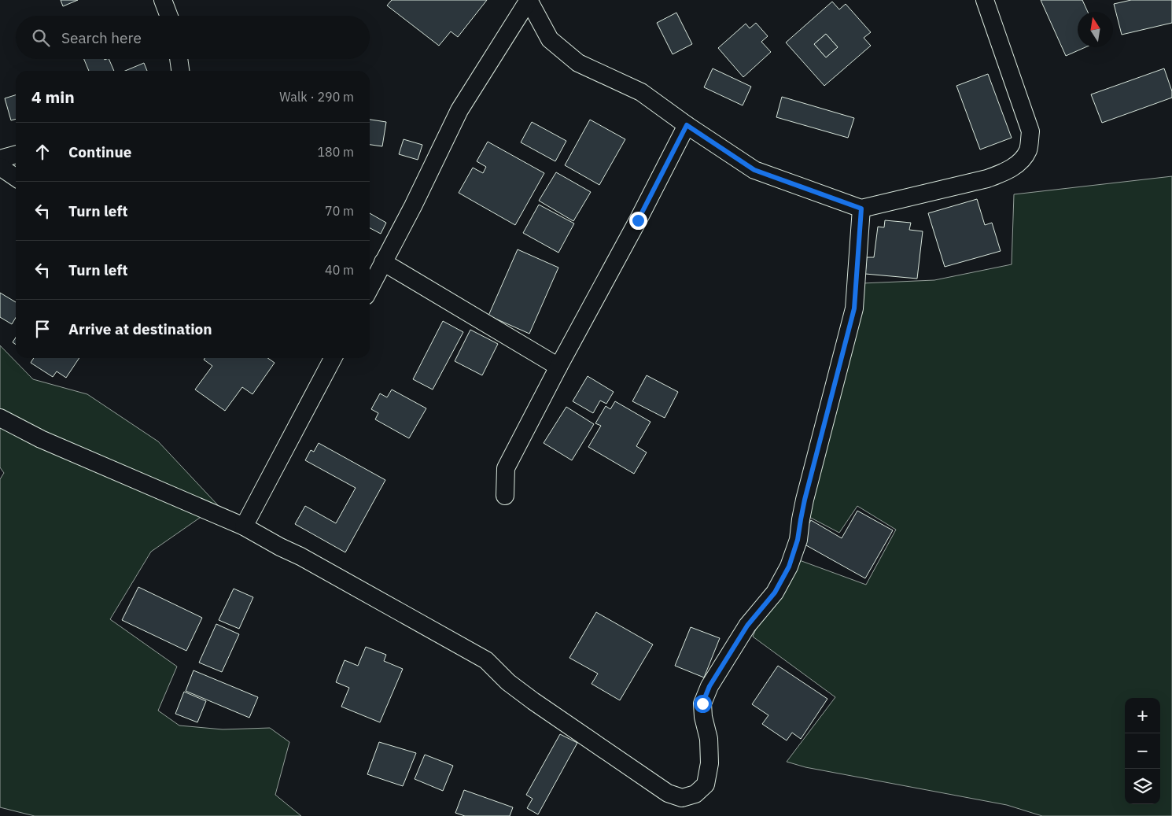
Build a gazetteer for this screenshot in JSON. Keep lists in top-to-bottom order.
{
  "north": "top",
  "page": {
    "search": "Search here",
    "heading": ["4 min", "Walk · 290 m"],
    "list": [
      ["Continue", "180 m"],
      ["Turn left", "70 m"],
      ["Turn left", "40 m"],
      "Arrive at destination"
    ],
    "map_buttons": ["+", "−"]
  }
}
